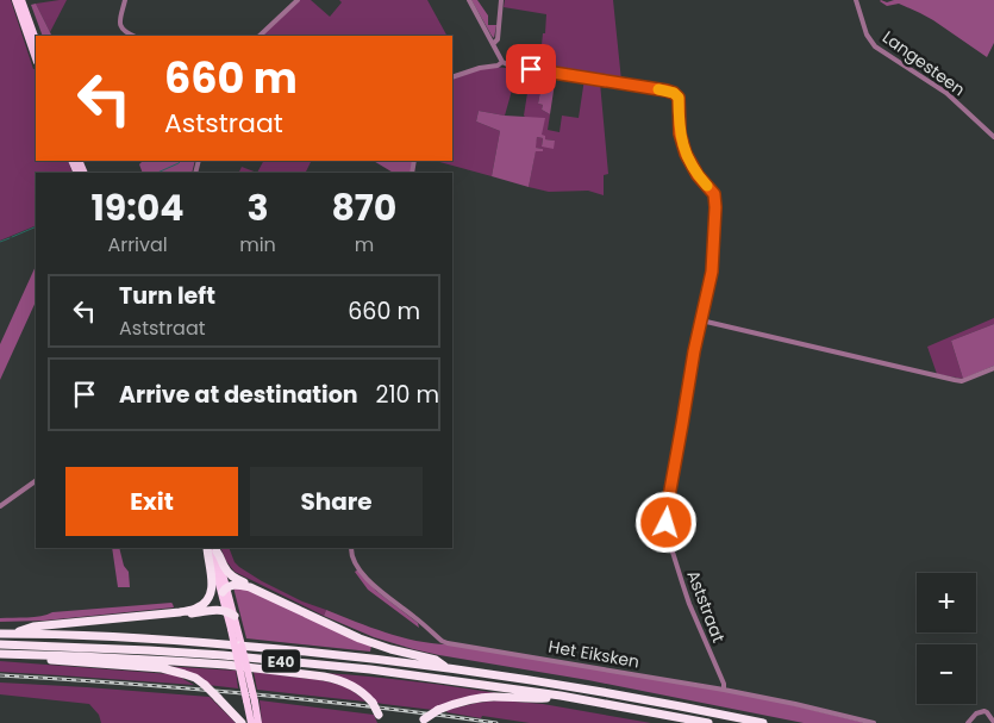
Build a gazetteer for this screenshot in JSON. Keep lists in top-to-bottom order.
{
  "streets": {
    "highway": ["E40"],
    "street": ["Langesteen", "Aststraat", "Het Eiksken"]
  },
  "crossings": [
    ["Aststraat", "Het Eiksken"]
  ],
  "page": {
    "turn": ["660 m", "Aststraat"],
    "eta": [
      "19:04",
      "Arrival",
      "3",
      "min",
      "870",
      "m"
    ],
    "list": [
      {
        "name": "Turn left",
        "note": "Aststraat",
        "value": "660 m"
      },
      {
        "name": "Arrive at destination",
        "value": "210 m"
      }
    ],
    "buttons": ["Exit", "Share"],
    "map_buttons": ["+", "−"]
  }
}
